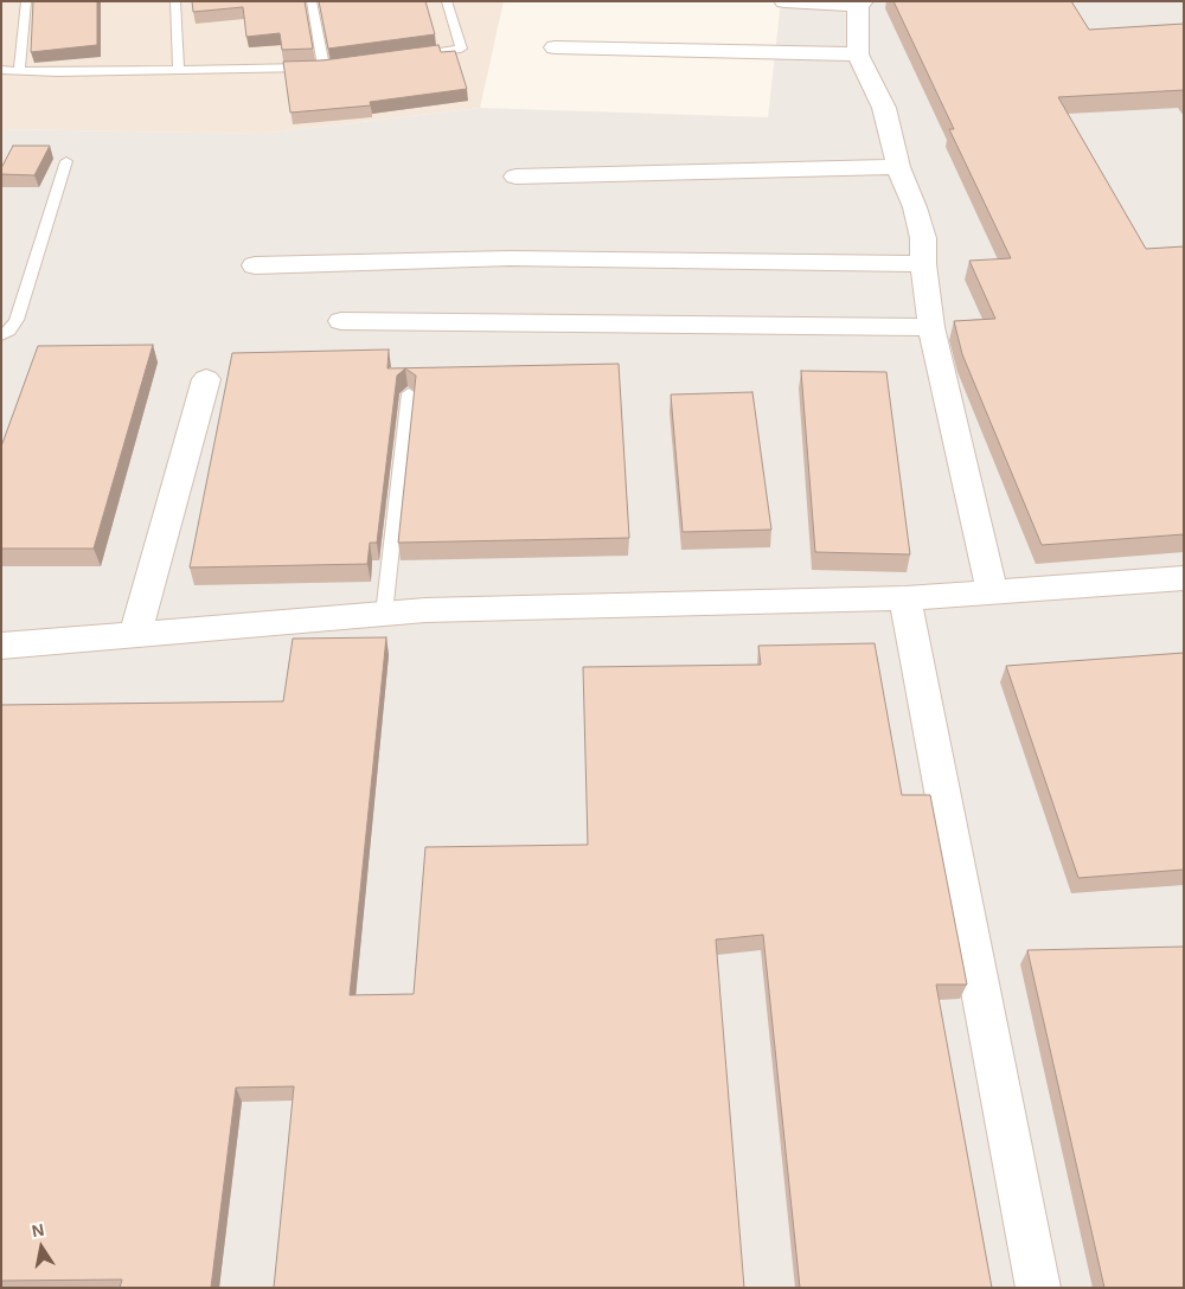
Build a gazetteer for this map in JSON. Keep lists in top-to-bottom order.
{
  "north": "top"
}
